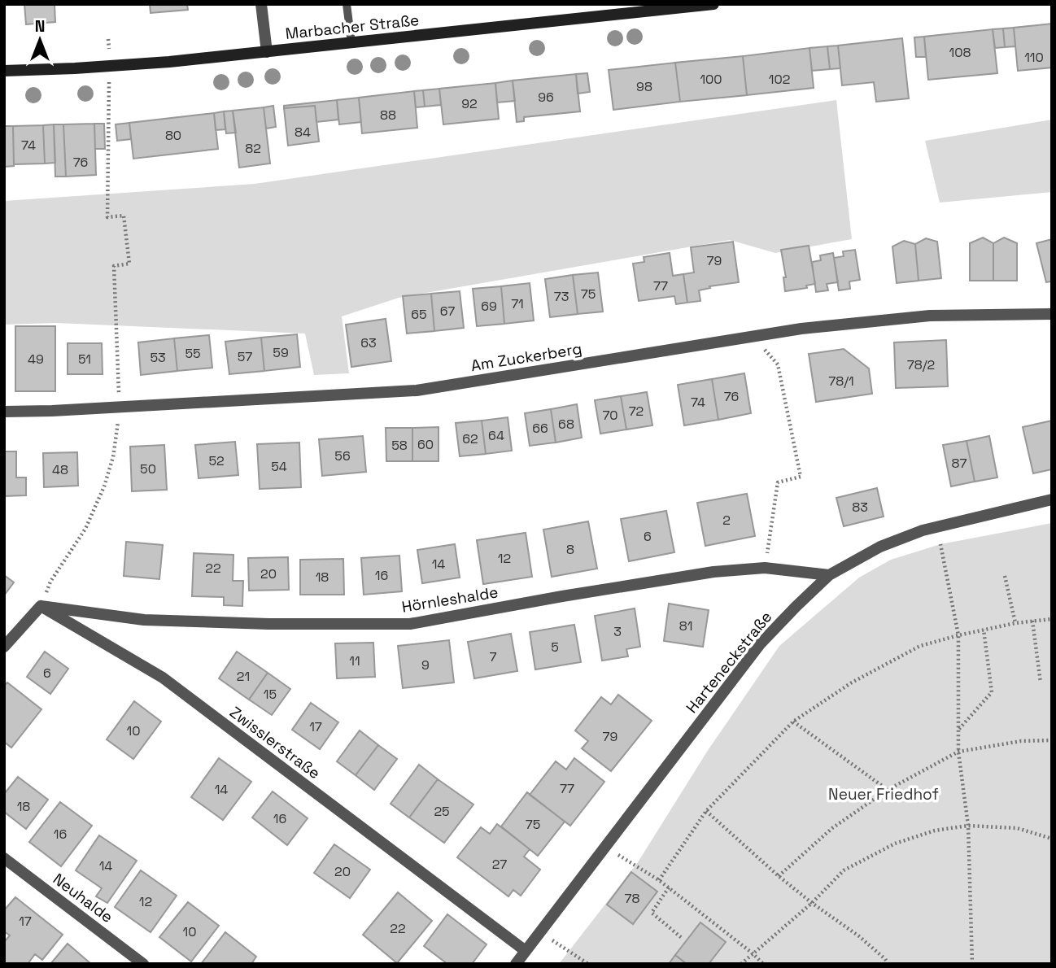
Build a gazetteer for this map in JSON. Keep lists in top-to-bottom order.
{
  "streets": {
    "main road": ["Marbacher Straße"],
    "street": [
      "Am Zuckerberg",
      "Hörnleshalde",
      "Harteneckstraße",
      "Zwisslerstraße",
      "Neuhalde"
    ]
  },
  "crossings": [
    ["Hörnleshalde", "Harteneckstraße"],
    ["Hörnleshalde", "Zwisslerstraße"],
    ["Harteneckstraße", "Zwisslerstraße"]
  ],
  "parks": ["Neuer Friedhof"],
  "house_numbers": [
    "108",
    "110",
    "100",
    "102",
    "98",
    "96",
    "92",
    "88",
    "84",
    "80",
    "74",
    "82",
    "76",
    "79",
    "77",
    "75",
    "73",
    "71",
    "69",
    "67",
    "65",
    "63",
    "59",
    "55",
    "57",
    "53",
    "49",
    "51",
    "78/2",
    "78/1",
    "76",
    "74",
    "72",
    "70",
    "68",
    "66",
    "64",
    "62",
    "60",
    "58",
    "56",
    "52",
    "87",
    "54",
    "50",
    "48",
    "83",
    "2",
    "6",
    "8",
    "12",
    "14",
    "22",
    "20",
    "16",
    "18",
    "81",
    "3",
    "5",
    "7",
    "11",
    "9",
    "6",
    "21",
    "15",
    "17",
    "10",
    "79",
    "77",
    "14",
    "18",
    "25",
    "16",
    "75",
    "16",
    "27",
    "14",
    "20",
    "78",
    "12",
    "17",
    "22",
    "10"
  ],
  "north": "top"
}
